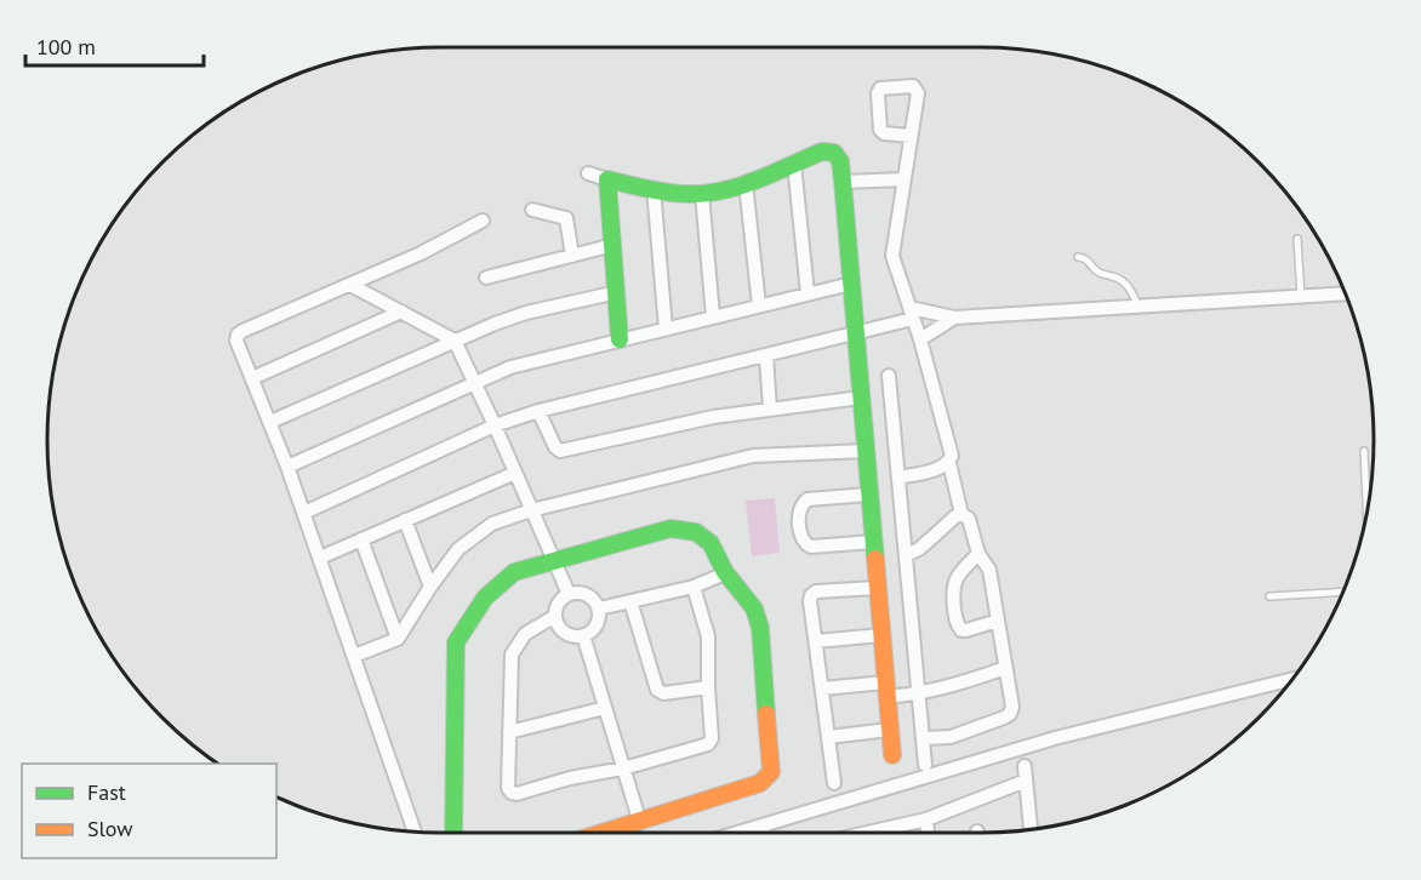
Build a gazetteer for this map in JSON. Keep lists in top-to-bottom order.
{
  "legend": ["Fast", "Slow"],
  "scale_bar": "100 m"
}
